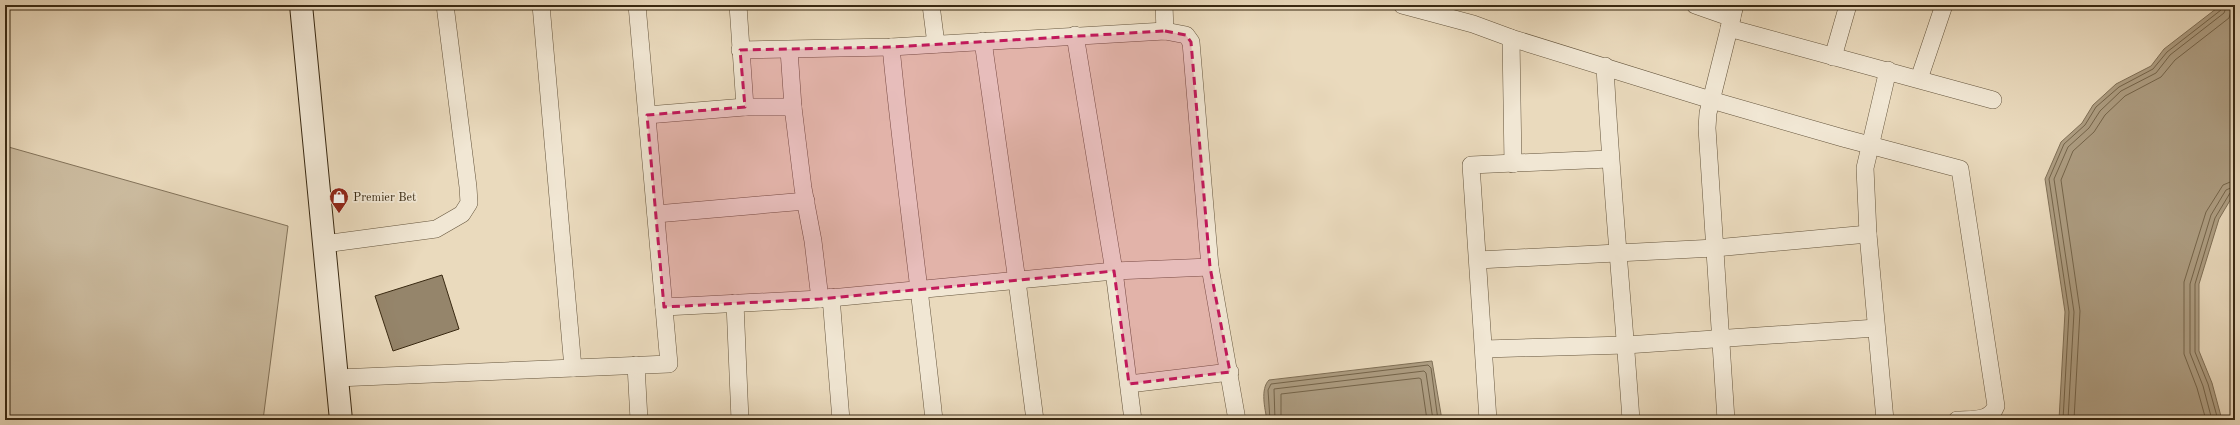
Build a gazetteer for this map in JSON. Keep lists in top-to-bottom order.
{
  "places": {
    "shop": ["Premier Bet"]
  }
}
